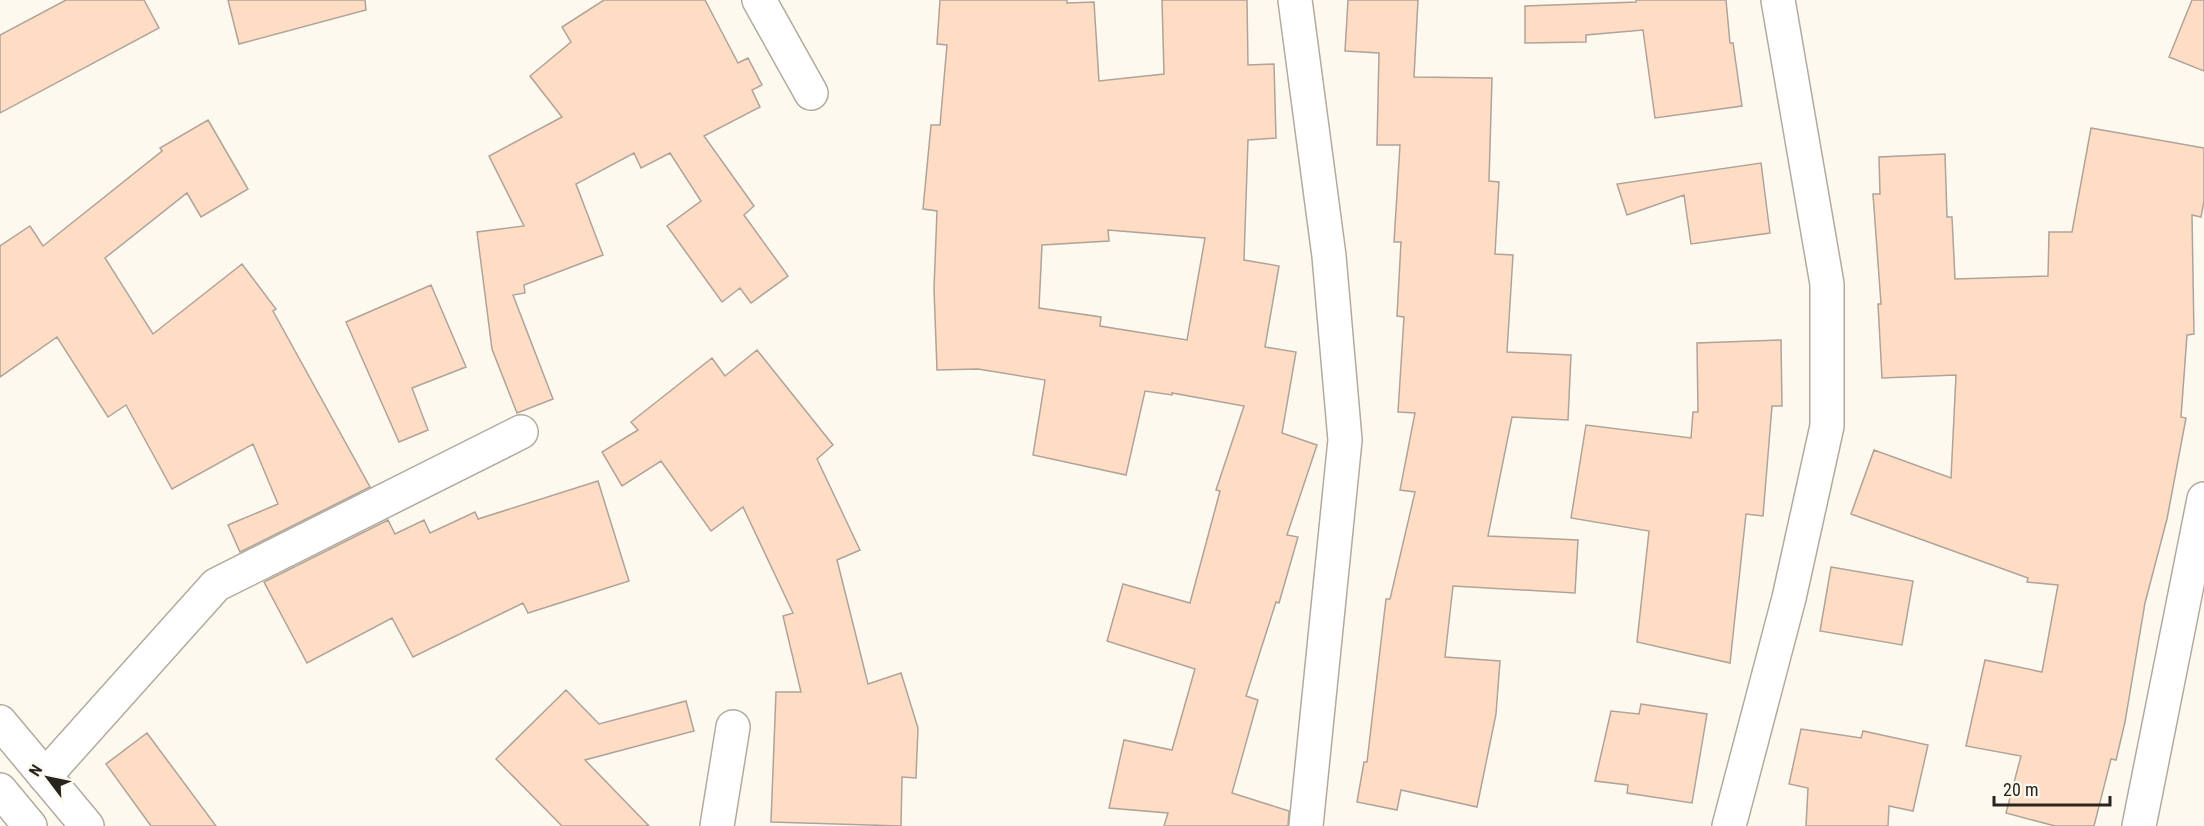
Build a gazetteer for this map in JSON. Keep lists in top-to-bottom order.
{
  "scale_bar": "20 m",
  "north": "top left"
}
